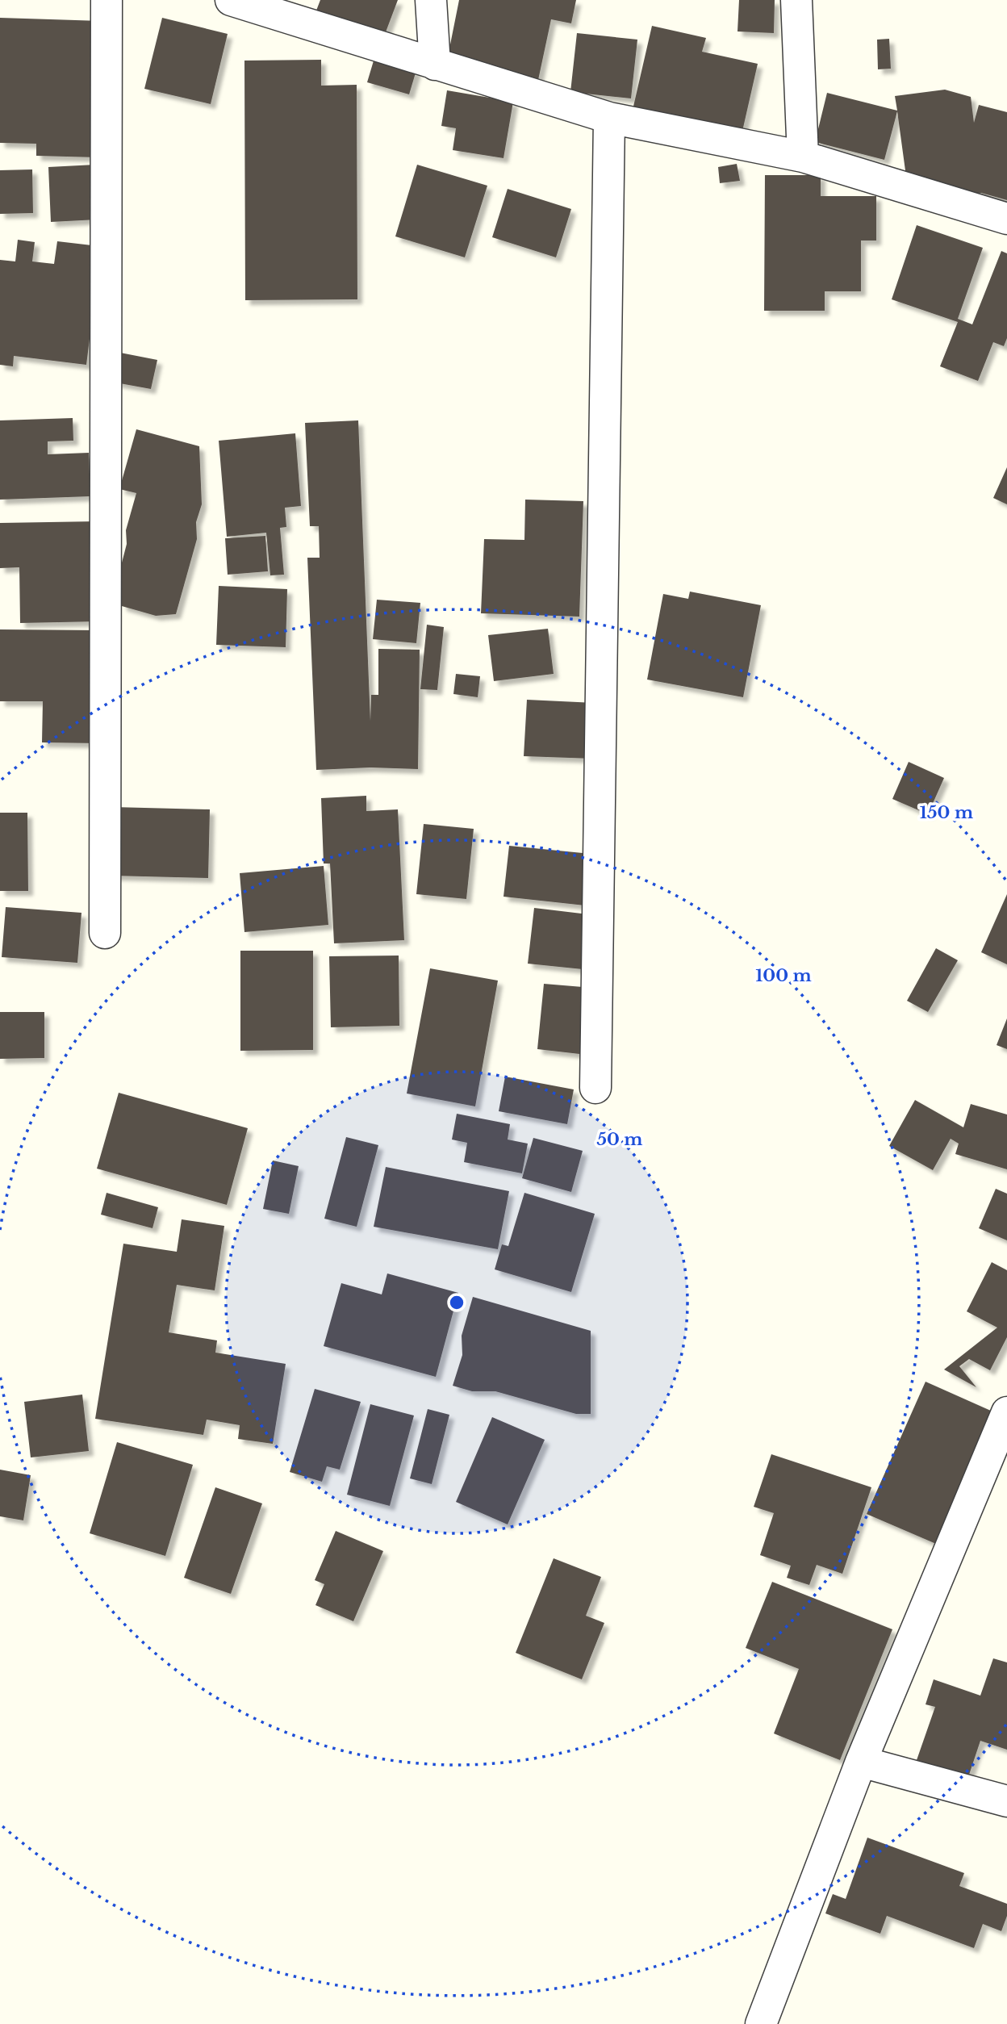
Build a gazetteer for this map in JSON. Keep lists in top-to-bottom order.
{
  "rings": ["150 m", "100 m", "50 m"]
}
